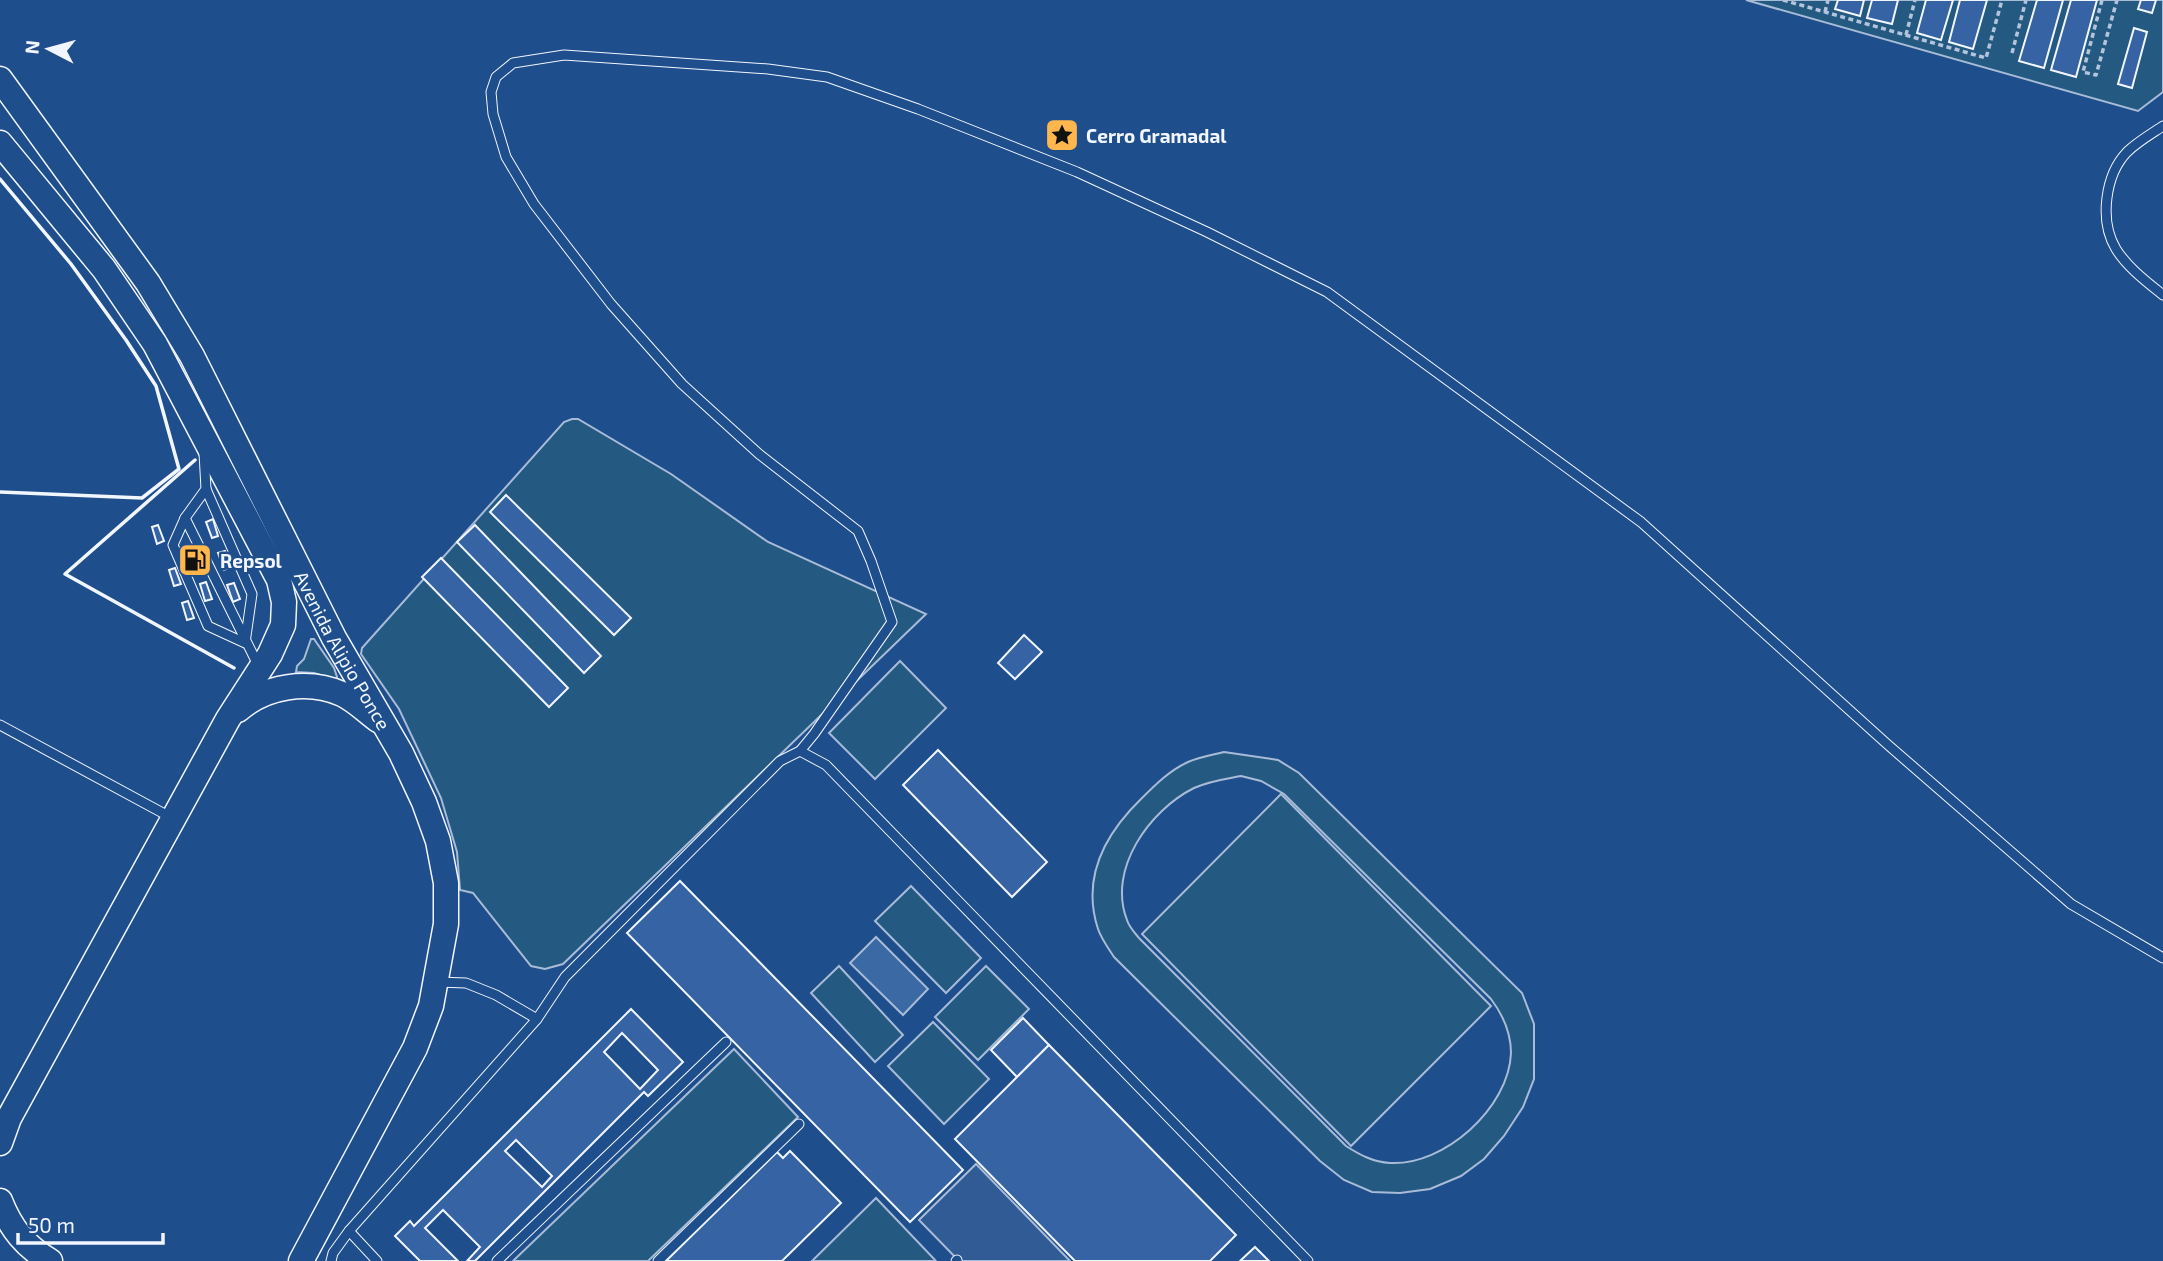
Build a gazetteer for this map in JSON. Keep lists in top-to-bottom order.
{
  "streets": {
    "main road": ["Avenida Alipio Ponce"]
  },
  "places": {
    "place": ["Cerro Gramadal"],
    "fuel station": ["Repsol"]
  },
  "scale_bar": "50 m",
  "north": "left"
}
